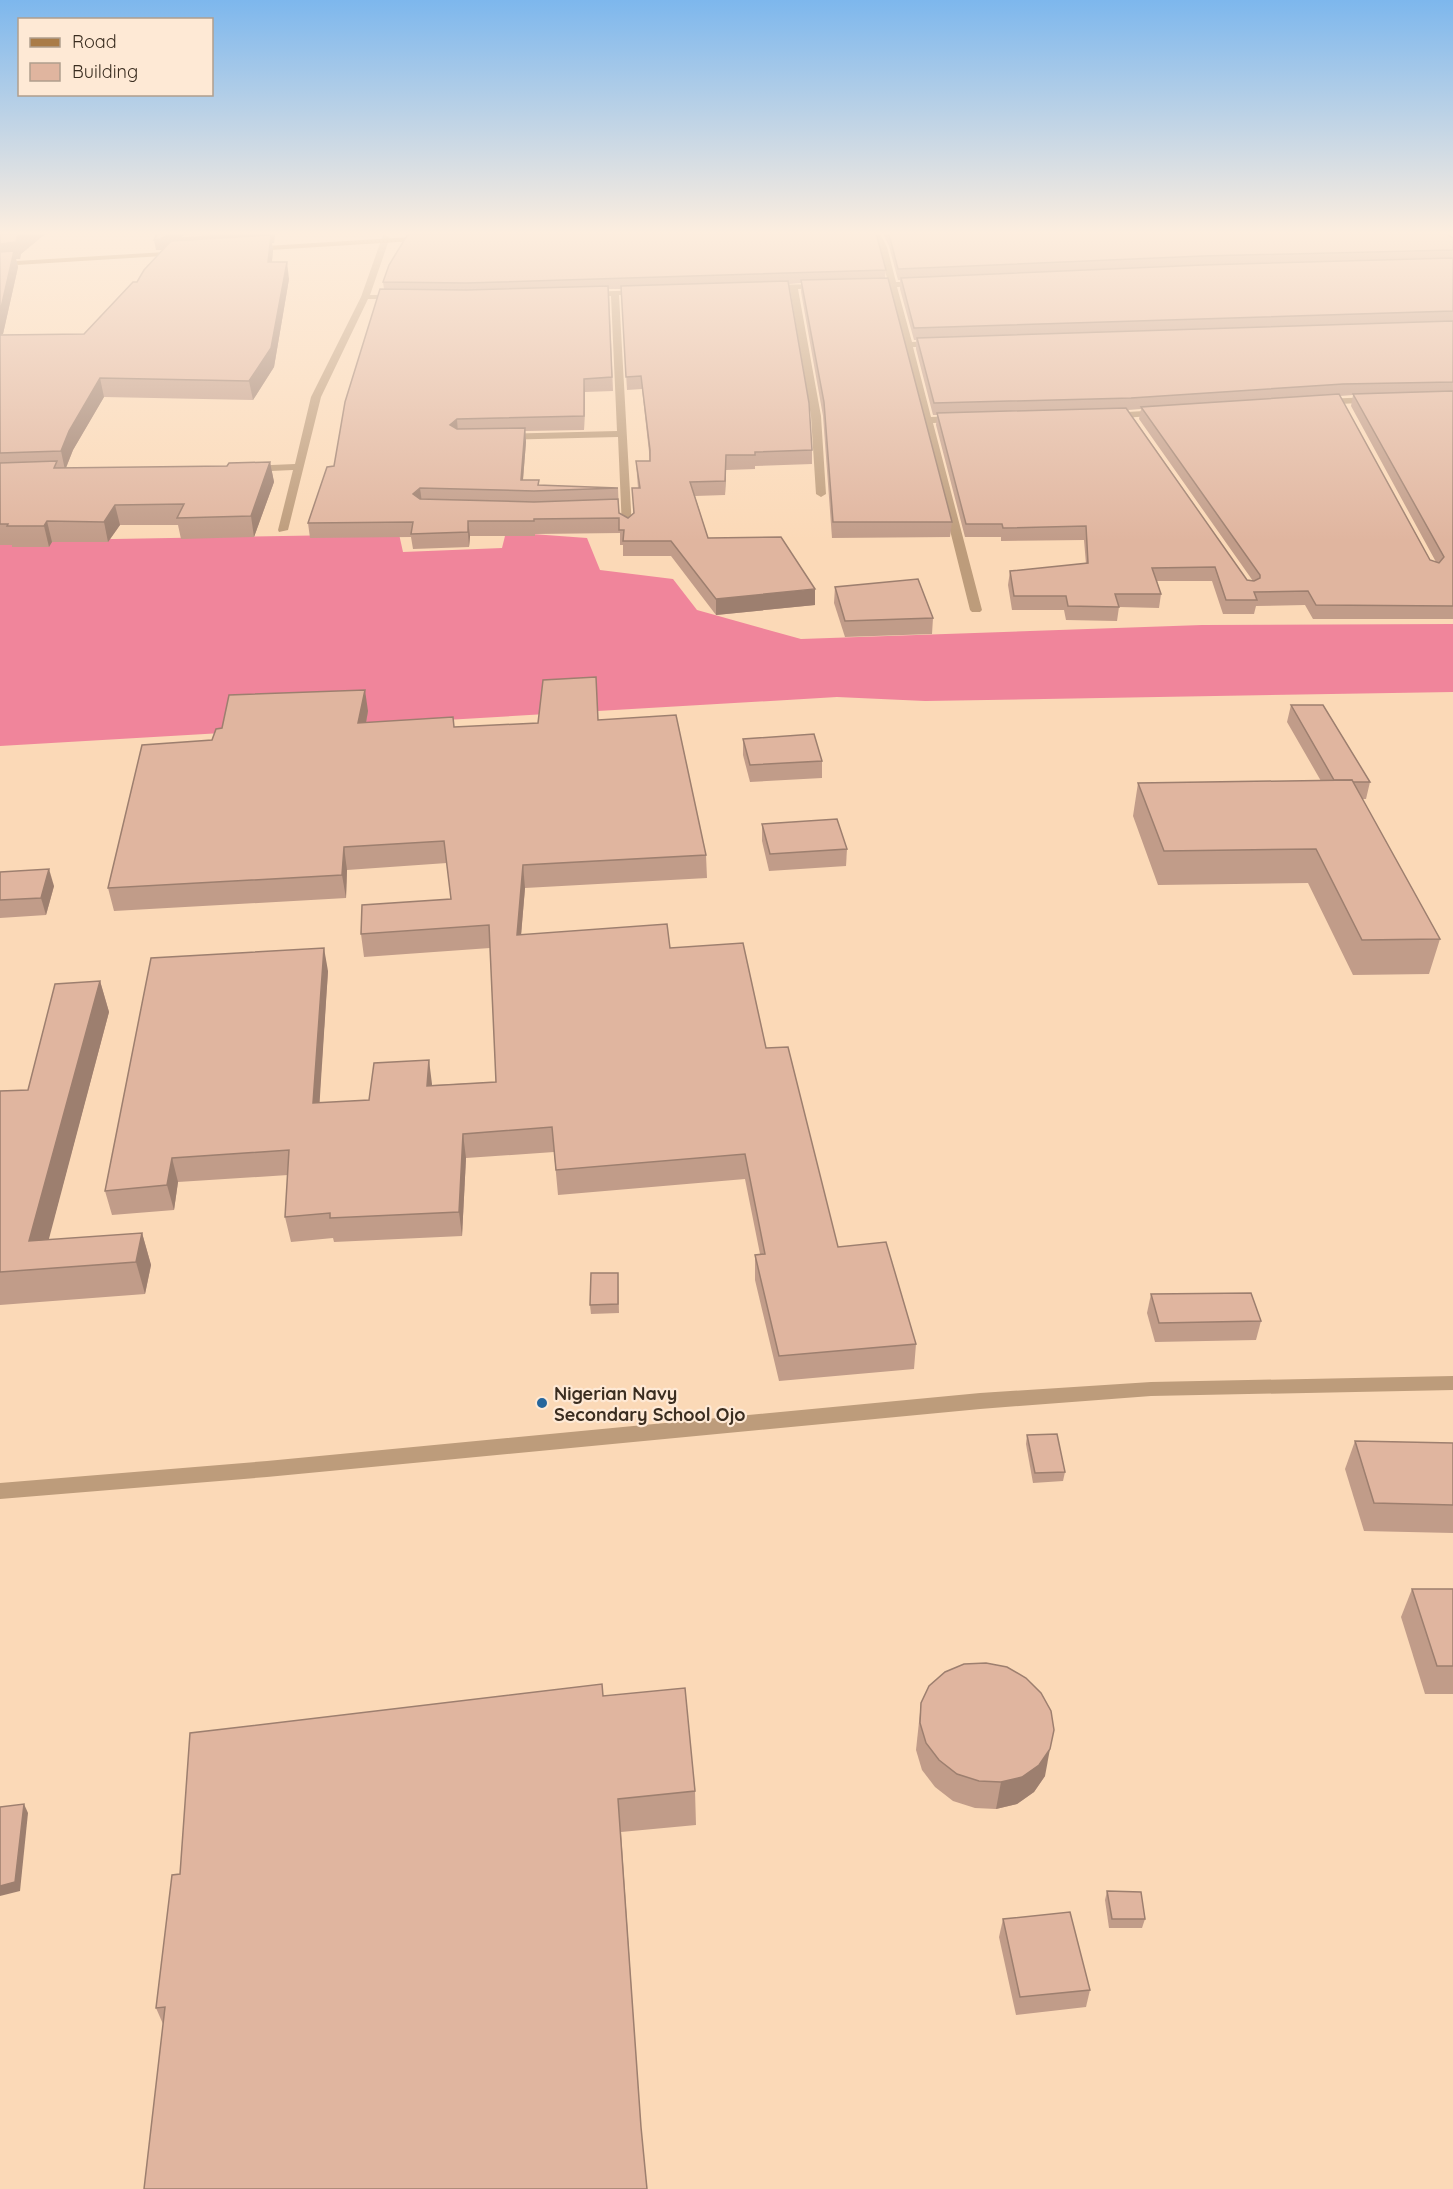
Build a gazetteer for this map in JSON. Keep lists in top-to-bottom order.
{
  "places": ["Nigerian Navy Secondary School Ojo"],
  "legend": ["Road", "Building"]
}
